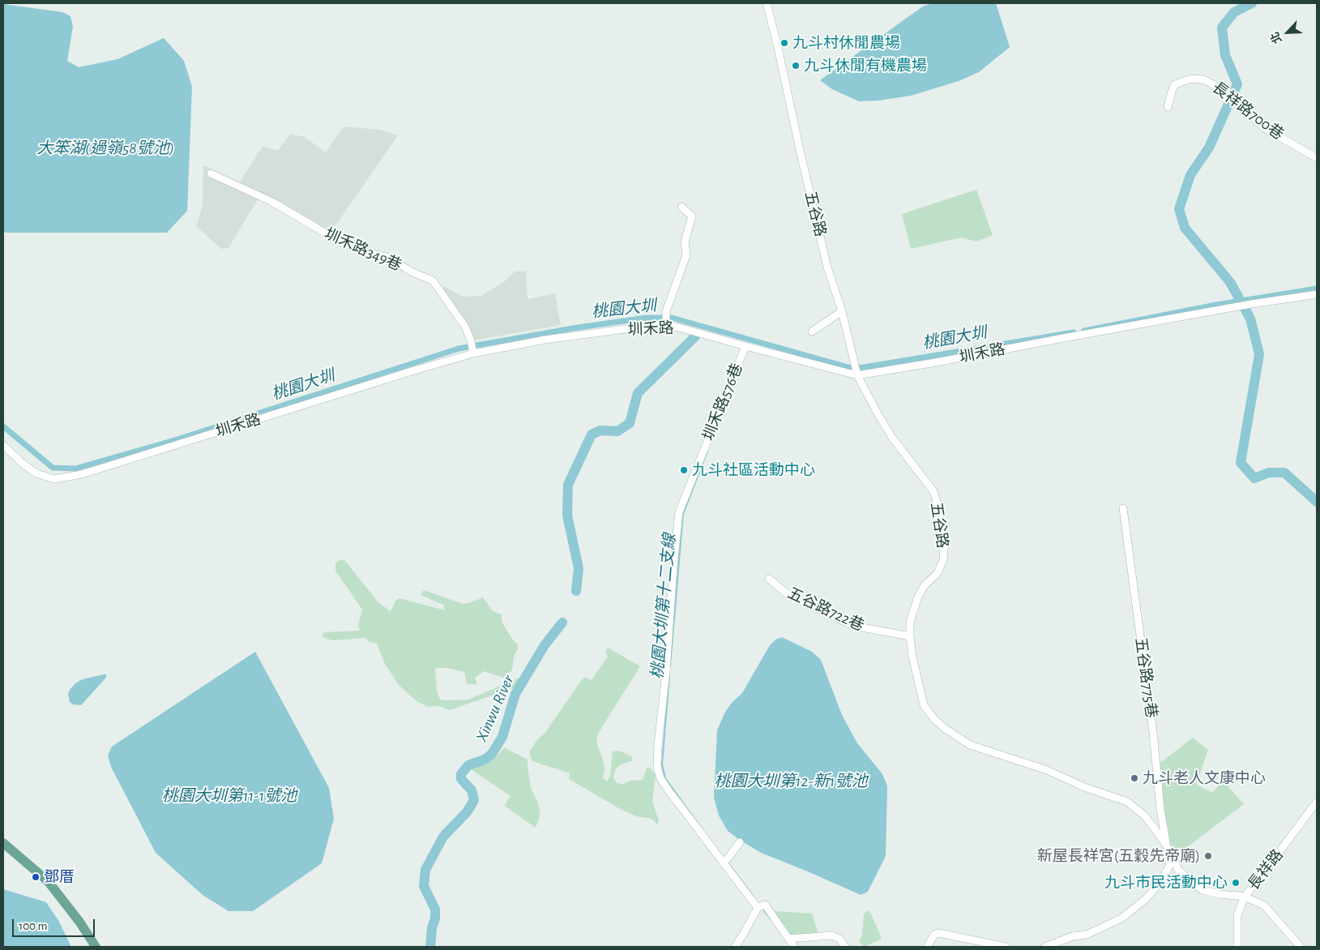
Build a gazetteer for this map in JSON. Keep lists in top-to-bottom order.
{
  "streets": {
    "street": [
      "長祥路700巷",
      "五谷路",
      "圳禾路349巷",
      "圳禾路",
      "圳禾路576巷",
      "五谷路722巷",
      "五谷路775巷",
      "長祥路"
    ]
  },
  "crossings": [
    ["五谷路", "圳禾路"],
    ["五谷路", "五谷路722巷"],
    ["五谷路", "五谷路775巷"],
    ["五谷路", "長祥路"],
    ["圳禾路349巷", "圳禾路"],
    ["圳禾路", "圳禾路576巷"]
  ],
  "water": [
    "大笨湖(過嶺58號池)",
    "桃園大圳",
    "桃園大圳第十二支線",
    "Xinwu River",
    "桃園大圳第12-新1號池",
    "桃園大圳第11-1號池"
  ],
  "places": [
    "九斗村休閒農場",
    "九斗休閒有機農場",
    "九斗社區活動中心",
    "九斗老人文康中心",
    "新屋長祥宮(五穀先帝廟)",
    "鄧厝",
    "九斗市民活動中心"
  ],
  "scale_bar": "100 m",
  "north": "bottom left"
}
